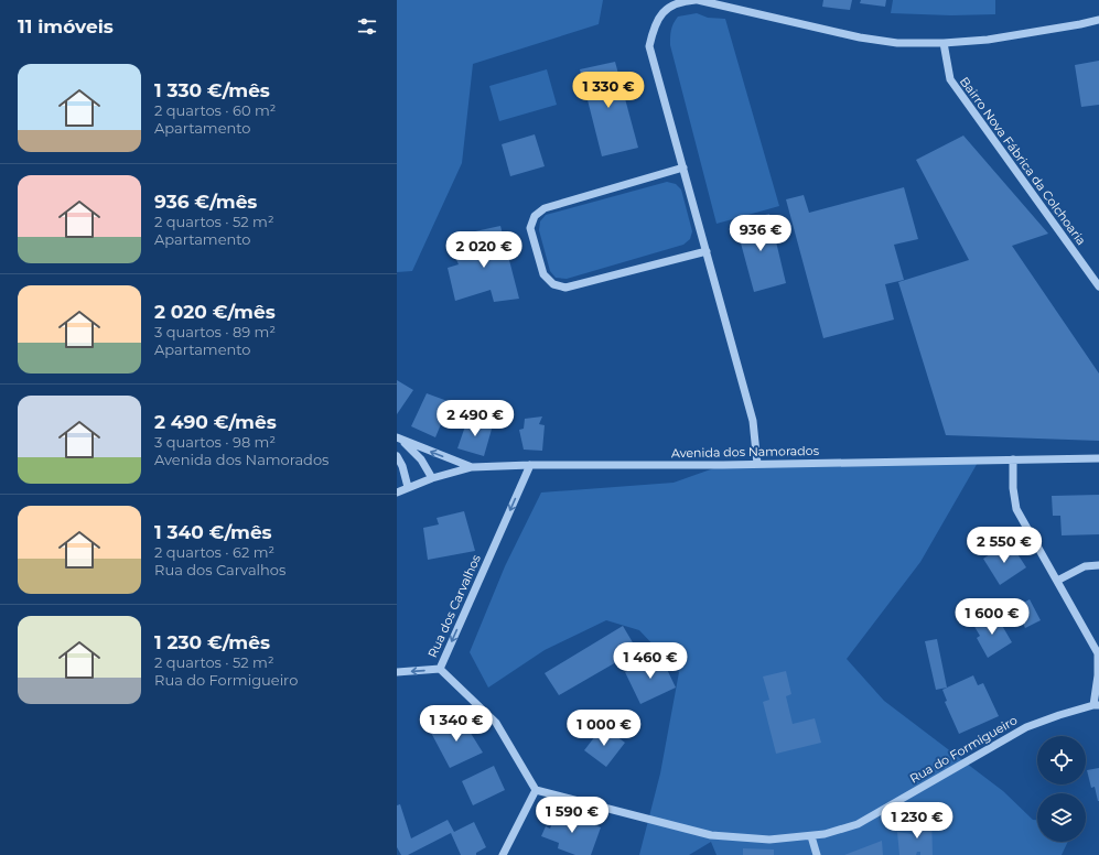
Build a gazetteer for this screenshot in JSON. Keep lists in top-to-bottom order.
{
  "streets": {
    "street": [
      "Bairro Nova Fábrica da Colchoaria",
      "Avenida dos Namorados",
      "Rua dos Carvalhos",
      "Rua do Formigueiro"
    ]
  },
  "crossings": [
    ["Avenida dos Namorados", "Rua dos Carvalhos"],
    ["Rua dos Carvalhos", "Rua do Formigueiro"]
  ],
  "one_way": ["Rua dos Carvalhos"],
  "page": {
    "heading": "11 imóveis",
    "list": [
      {
        "name": "1 330 €/mês",
        "note": "2 quartos · 60 m² · Apartamento"
      },
      {
        "name": "936 €/mês",
        "note": "2 quartos · 52 m² · Apartamento"
      },
      {
        "name": "2 020 €/mês",
        "note": "3 quartos · 89 m² · Apartamento"
      },
      {
        "name": "2 490 €/mês",
        "note": "3 quartos · 98 m² · Avenida dos Namorados"
      },
      {
        "name": "1 340 €/mês",
        "note": "2 quartos · 62 m² · Rua dos Carvalhos"
      },
      {
        "name": "1 230 €/mês",
        "note": "2 quartos · 52 m² · Rua do Formigueiro"
      }
    ],
    "price": [
      "1 330 €",
      "936 €",
      "2 020 €",
      "2 490 €",
      "2 550 €",
      "1 600 €",
      "1 460 €",
      "1 340 €",
      "1 000 €",
      "1 590 €",
      "1 230 €"
    ]
  }
}
